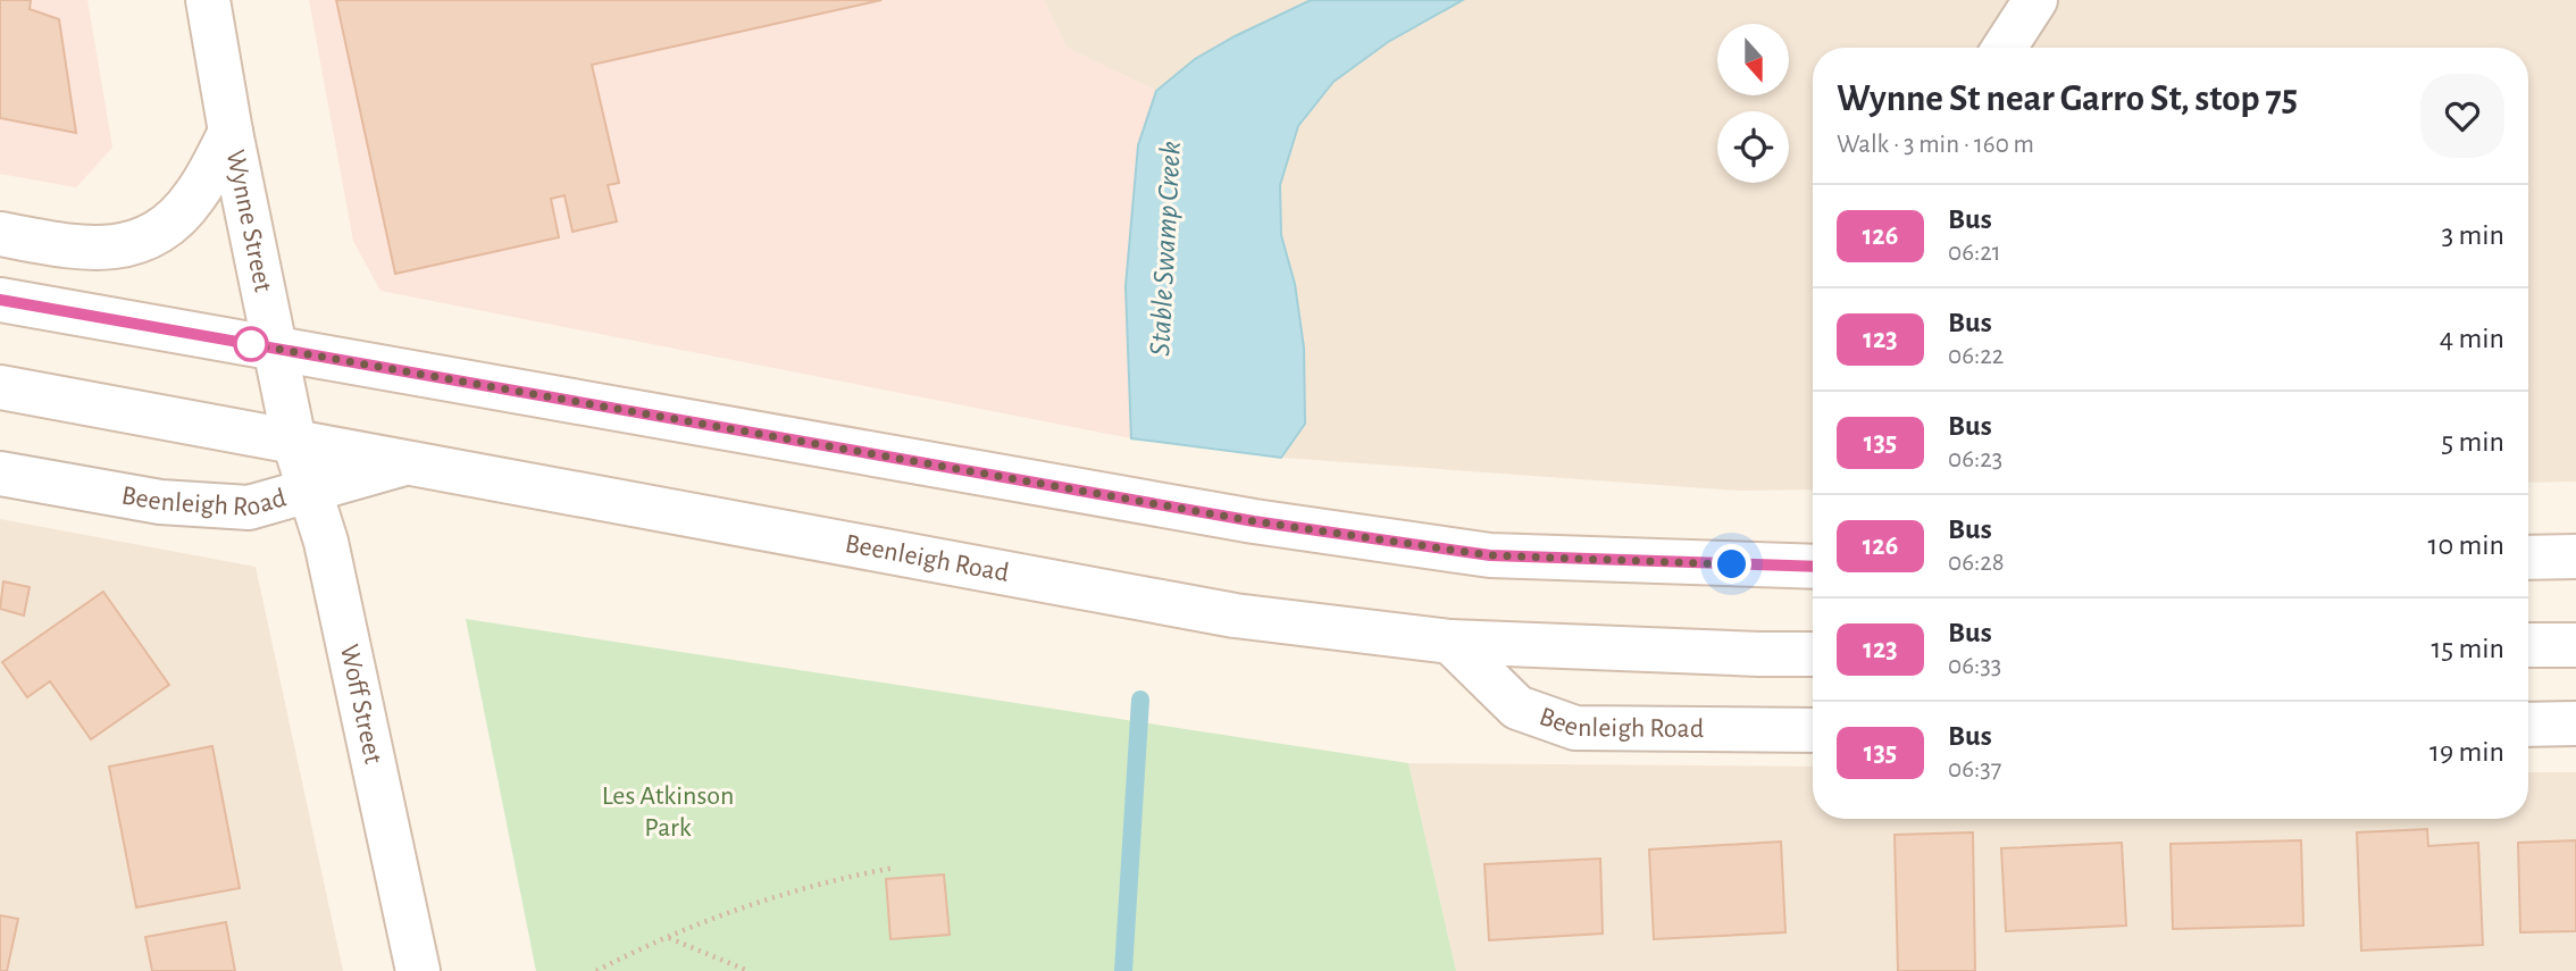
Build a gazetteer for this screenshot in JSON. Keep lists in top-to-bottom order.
{
  "streets": {
    "main road": ["Wynne Street", "Beenleigh Road", "Woff Street"]
  },
  "crossings": [
    ["Wynne Street", "Beenleigh Road"],
    ["Wynne Street", "Woff Street"],
    ["Beenleigh Road", "Woff Street"]
  ],
  "water": ["Stable Swamp Creek"],
  "parks": ["Les Atkinson Park"],
  "lines": ["bus line 126"],
  "north": "bottom",
  "page": {
    "heading": ["Wynne St near Garro St, stop 75", "Walk · 3 min · 160 m"],
    "list": [
      {
        "mark": "126",
        "name": "Bus",
        "note": "06:21",
        "value": "3 min"
      },
      {
        "mark": "123",
        "name": "Bus",
        "note": "06:22",
        "value": "4 min"
      },
      {
        "mark": "135",
        "name": "Bus",
        "note": "06:23",
        "value": "5 min"
      },
      {
        "mark": "126",
        "name": "Bus",
        "note": "06:28",
        "value": "10 min"
      },
      {
        "mark": "123",
        "name": "Bus",
        "note": "06:33",
        "value": "15 min"
      },
      {
        "mark": "135",
        "name": "Bus",
        "note": "06:37",
        "value": "19 min"
      }
    ]
  }
}
